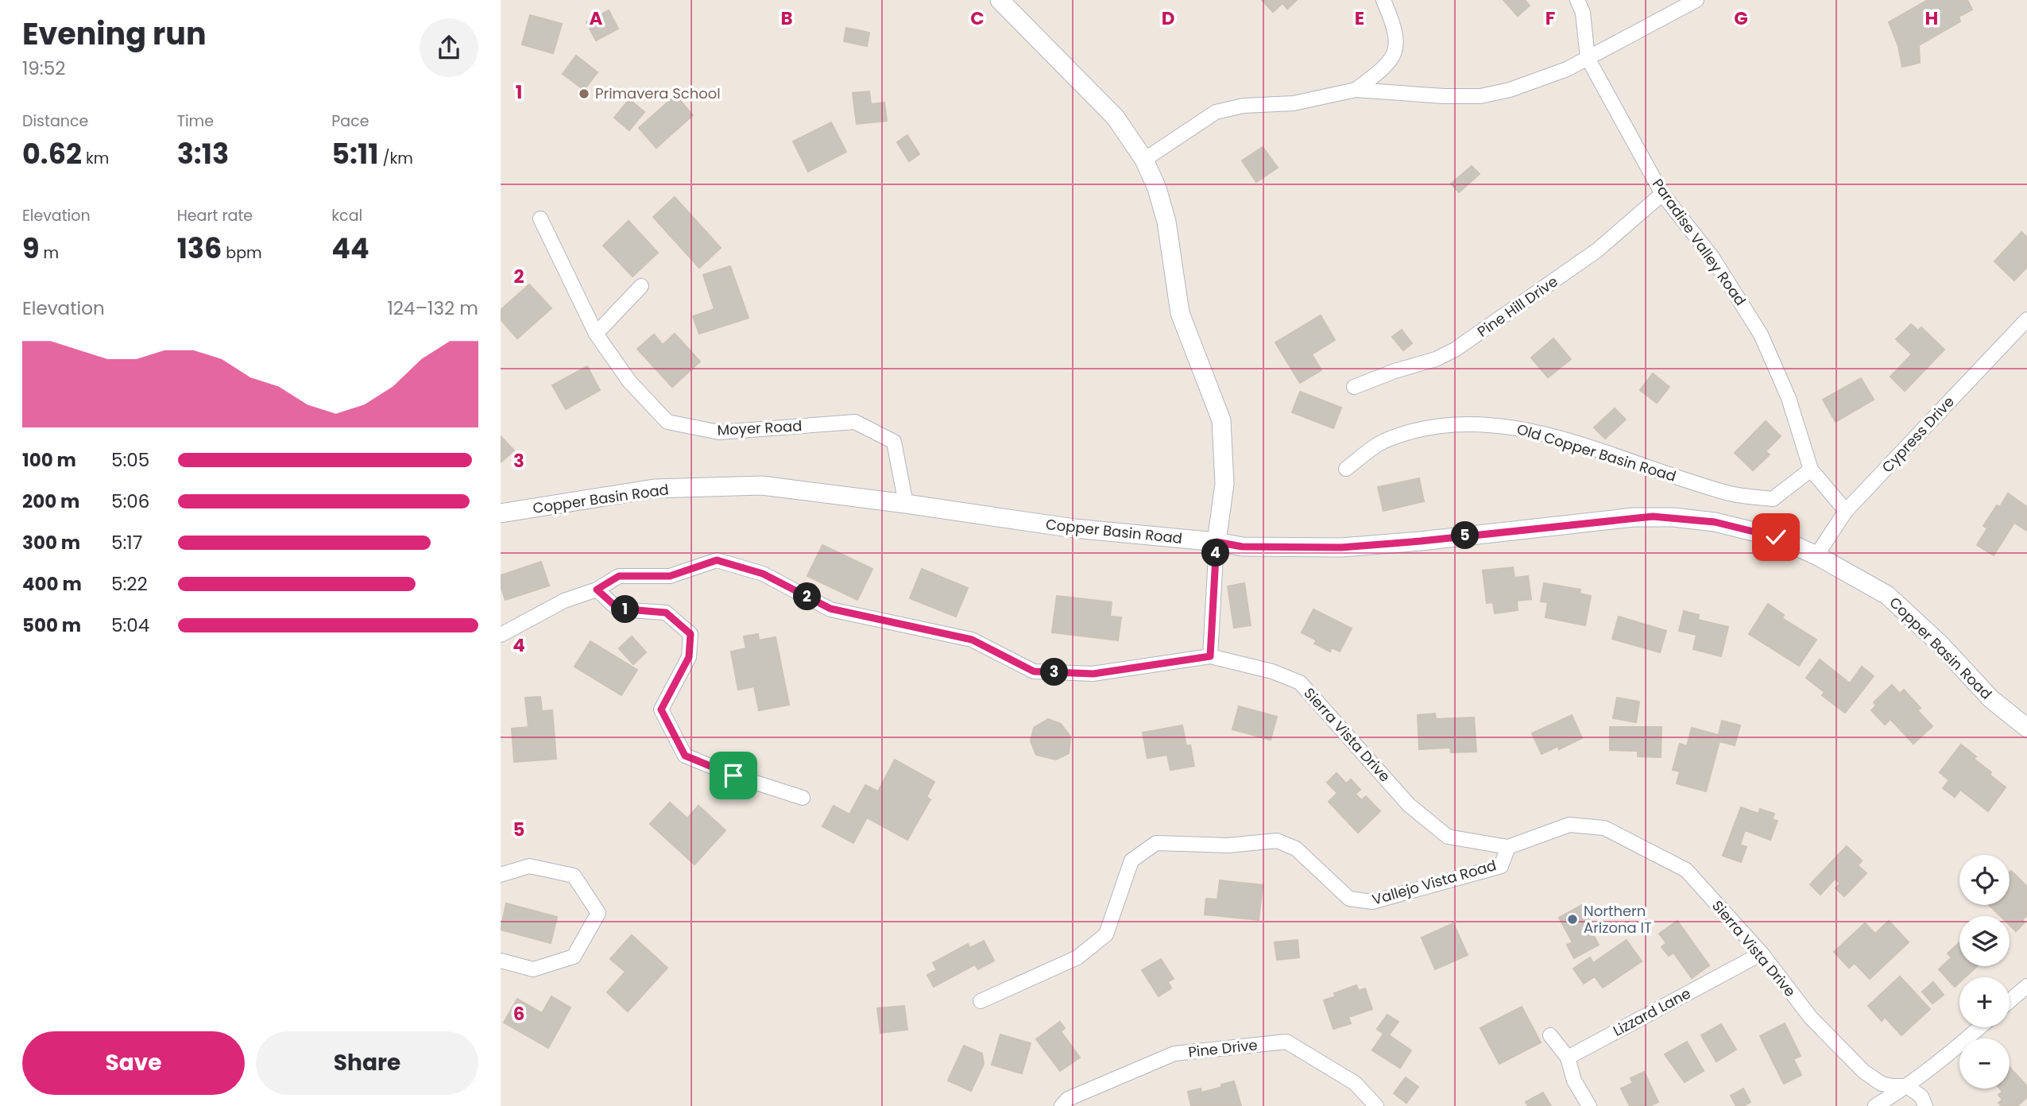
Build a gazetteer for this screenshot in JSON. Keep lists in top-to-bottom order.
{
  "streets": {
    "street": [
      "Paradise Valley Road",
      "Pine Hill Drive",
      "Moyer Road",
      "Cypress Drive",
      "Old Copper Basin Road",
      "Copper Basin Road",
      "Sierra Vista Drive",
      "Vallejo Vista Road",
      "Lizzard Lane",
      "Pine Drive"
    ]
  },
  "crossings": [
    ["Paradise Valley Road", "Pine Hill Drive"],
    ["Paradise Valley Road", "Cypress Drive"],
    ["Paradise Valley Road", "Old Copper Basin Road"],
    ["Moyer Road", "Copper Basin Road"],
    ["Cypress Drive", "Copper Basin Road"],
    ["Sierra Vista Drive", "Vallejo Vista Road"],
    ["Sierra Vista Drive", "Lizzard Lane"]
  ],
  "places": ["Primavera School", "Northern Arizona IT"],
  "page": {
    "heading": ["Evening run", "19:52"],
    "stats": [
      ["Distance", "0.62 km"],
      ["Time", "3:13"],
      ["Pace", "5:11 /km"],
      ["Elevation", "9 m"],
      ["Heart rate", "136 bpm"],
      ["kcal", "44"]
    ],
    "chart": ["Elevation", "124–132 m"],
    "list": [
      {
        "name": "100 m",
        "note": "5:05"
      },
      {
        "name": "200 m",
        "note": "5:06"
      },
      {
        "name": "300 m",
        "note": "5:17"
      },
      {
        "name": "400 m",
        "note": "5:22"
      },
      {
        "name": "500 m",
        "note": "5:04"
      }
    ],
    "pins": [
      "5",
      "4",
      "2",
      "1",
      "3"
    ],
    "map_buttons": ["+", "−"],
    "buttons": ["Save", "Share"]
  },
  "grid": {
    "columns": [
      "A",
      "B",
      "C",
      "D",
      "E",
      "F",
      "G",
      "H"
    ],
    "rows": [
      "1",
      "2",
      "3",
      "4",
      "5",
      "6"
    ]
  }
}
